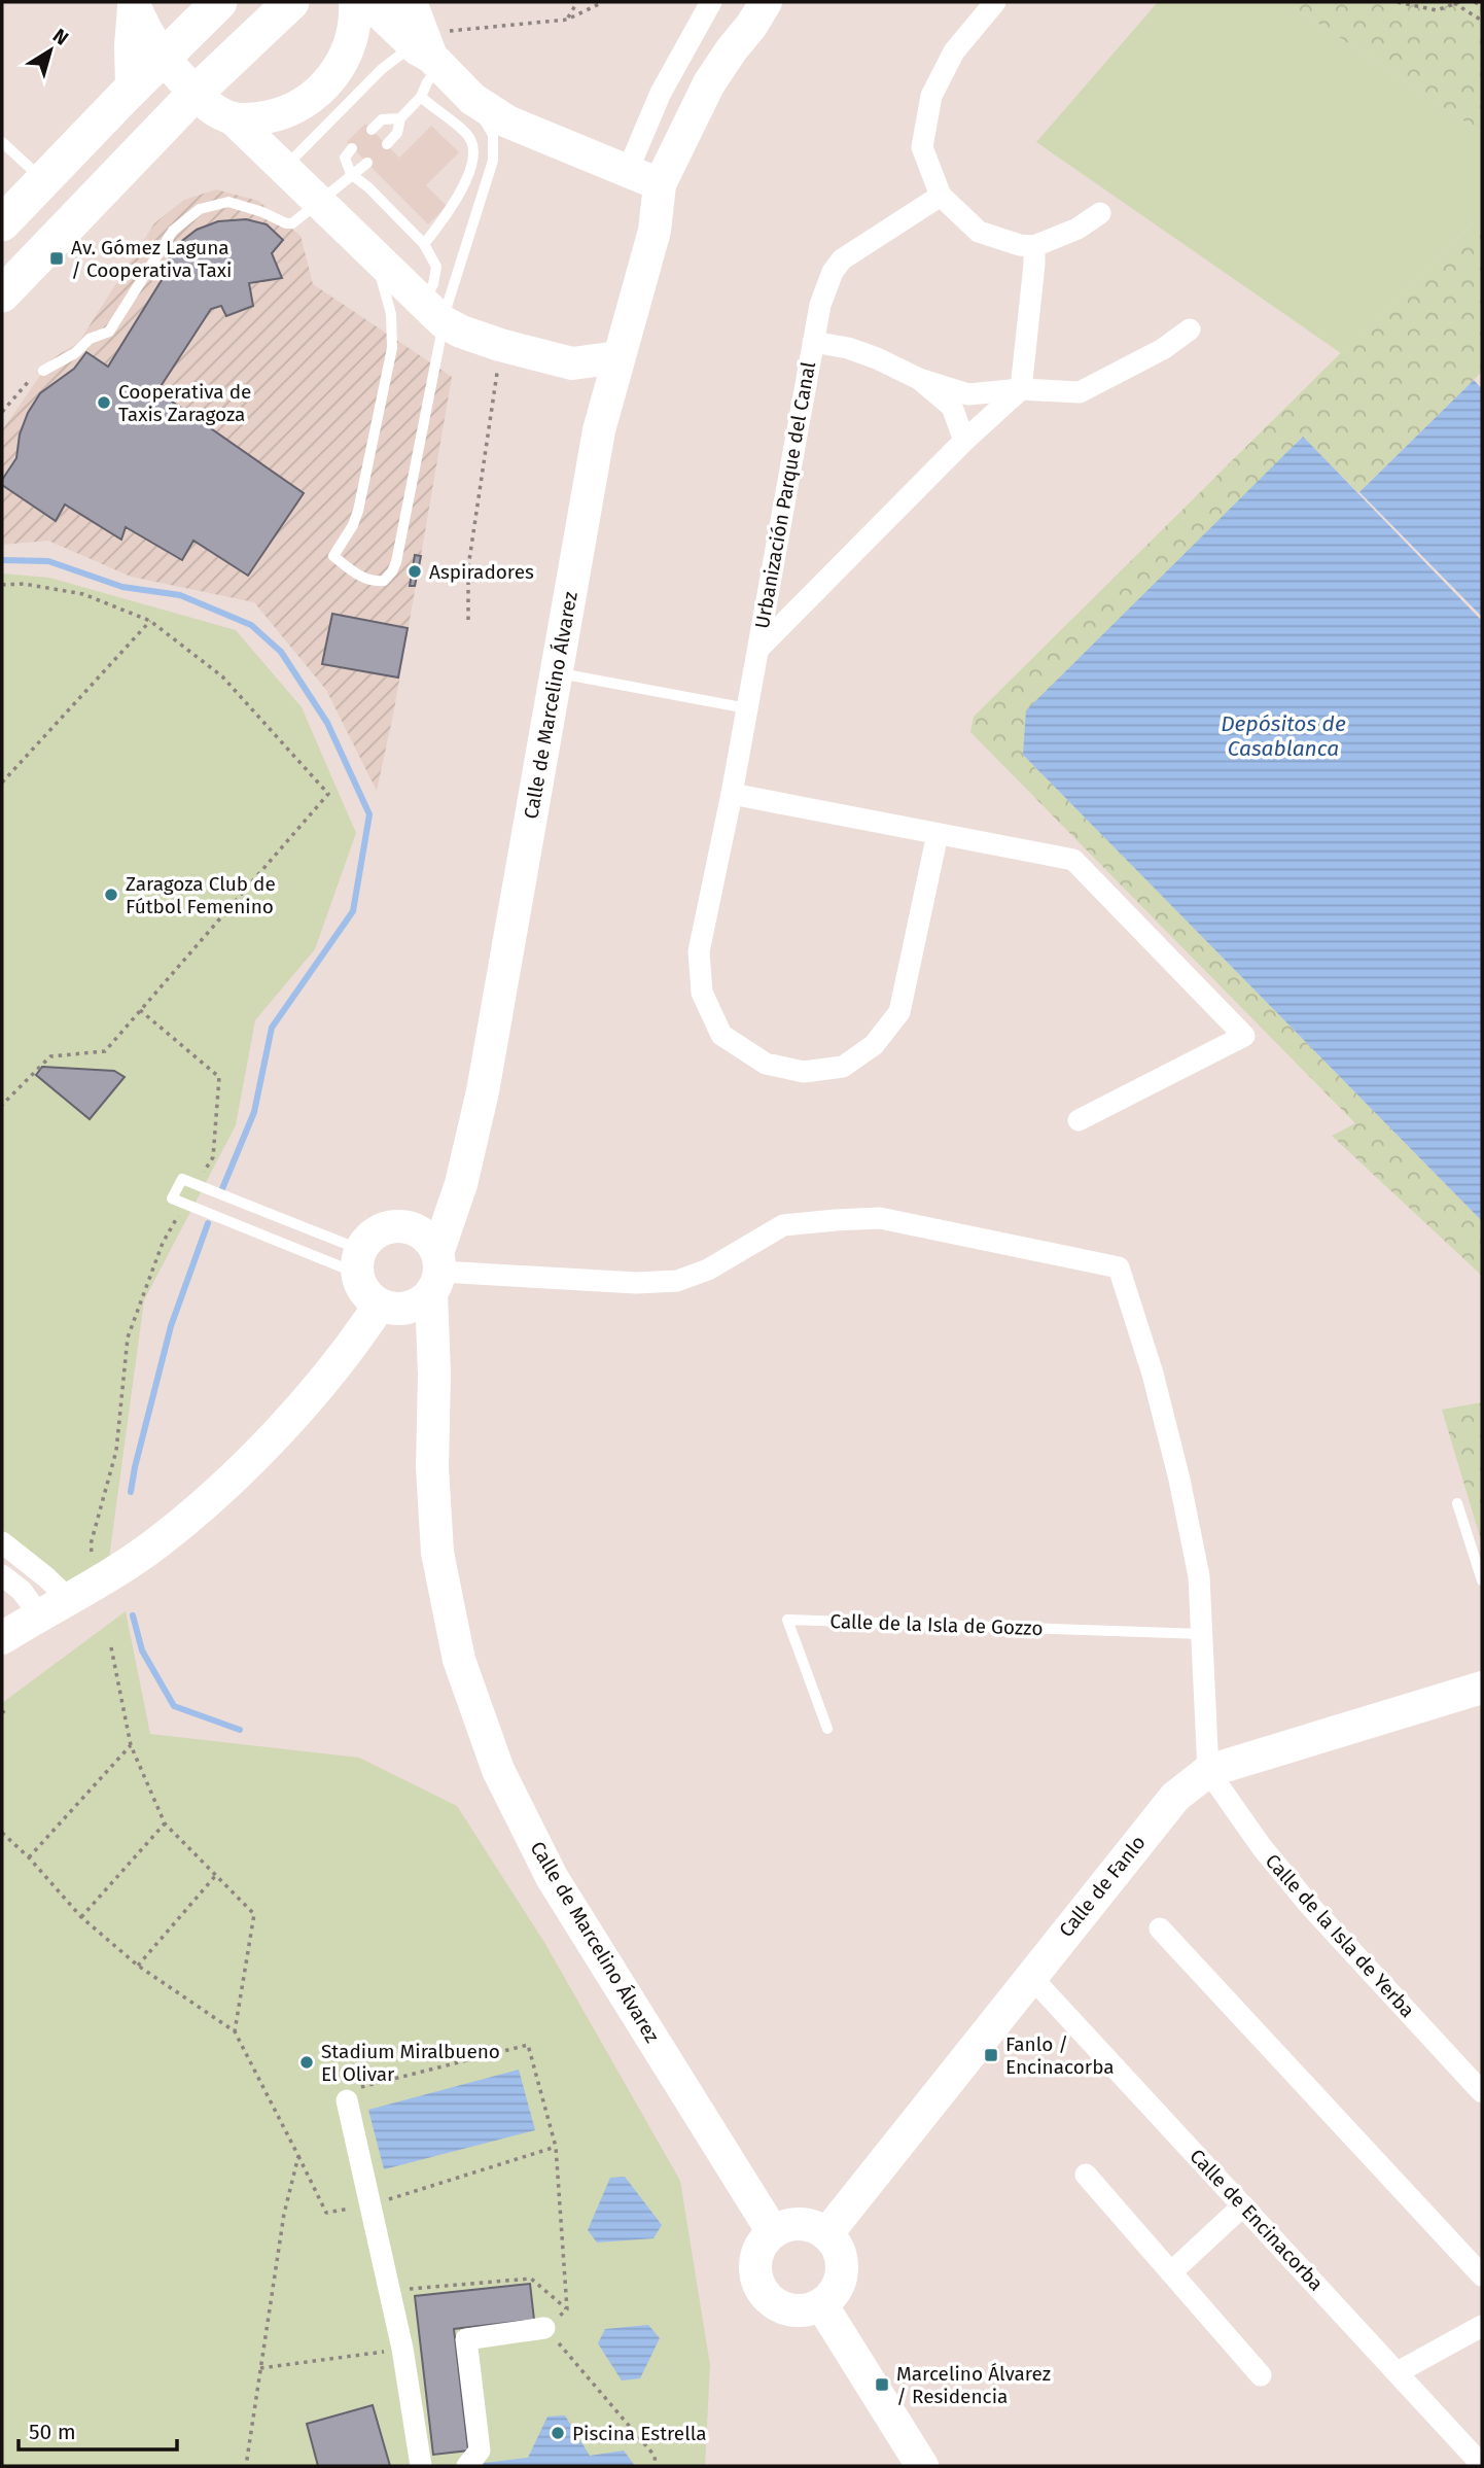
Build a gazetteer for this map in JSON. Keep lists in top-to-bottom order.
{
  "streets": {
    "street": [
      "Urbanización Parque del Canal",
      "Calle de Marcelino Álvarez",
      "Calle de Fanlo",
      "Calle de la Isla de Yerba",
      "Calle de Encinacorba"
    ],
    "lane": ["Calle de la Isla de Gozzo"]
  },
  "crossings": [
    ["Calle de Marcelino Álvarez", "Calle de Fanlo"],
    ["Calle de Fanlo", "Calle de la Isla de Yerba"],
    ["Calle de Fanlo", "Calle de Encinacorba"]
  ],
  "water": ["Depósitos de Casablanca"],
  "places": {
    "transit": ["Av. Gómez Laguna / Cooperativa Taxi", "Fanlo / Encinacorba", "Marcelino Álvarez / Residencia"],
    "other": [
      "Cooperativa de Taxis Zaragoza",
      "Aspiradores",
      "Zaragoza Club de Fútbol Femenino",
      "Stadium Miralbueno El Olivar",
      "Piscina Estrella"
    ]
  },
  "scale_bar": "50 m",
  "north": "top right"
}
